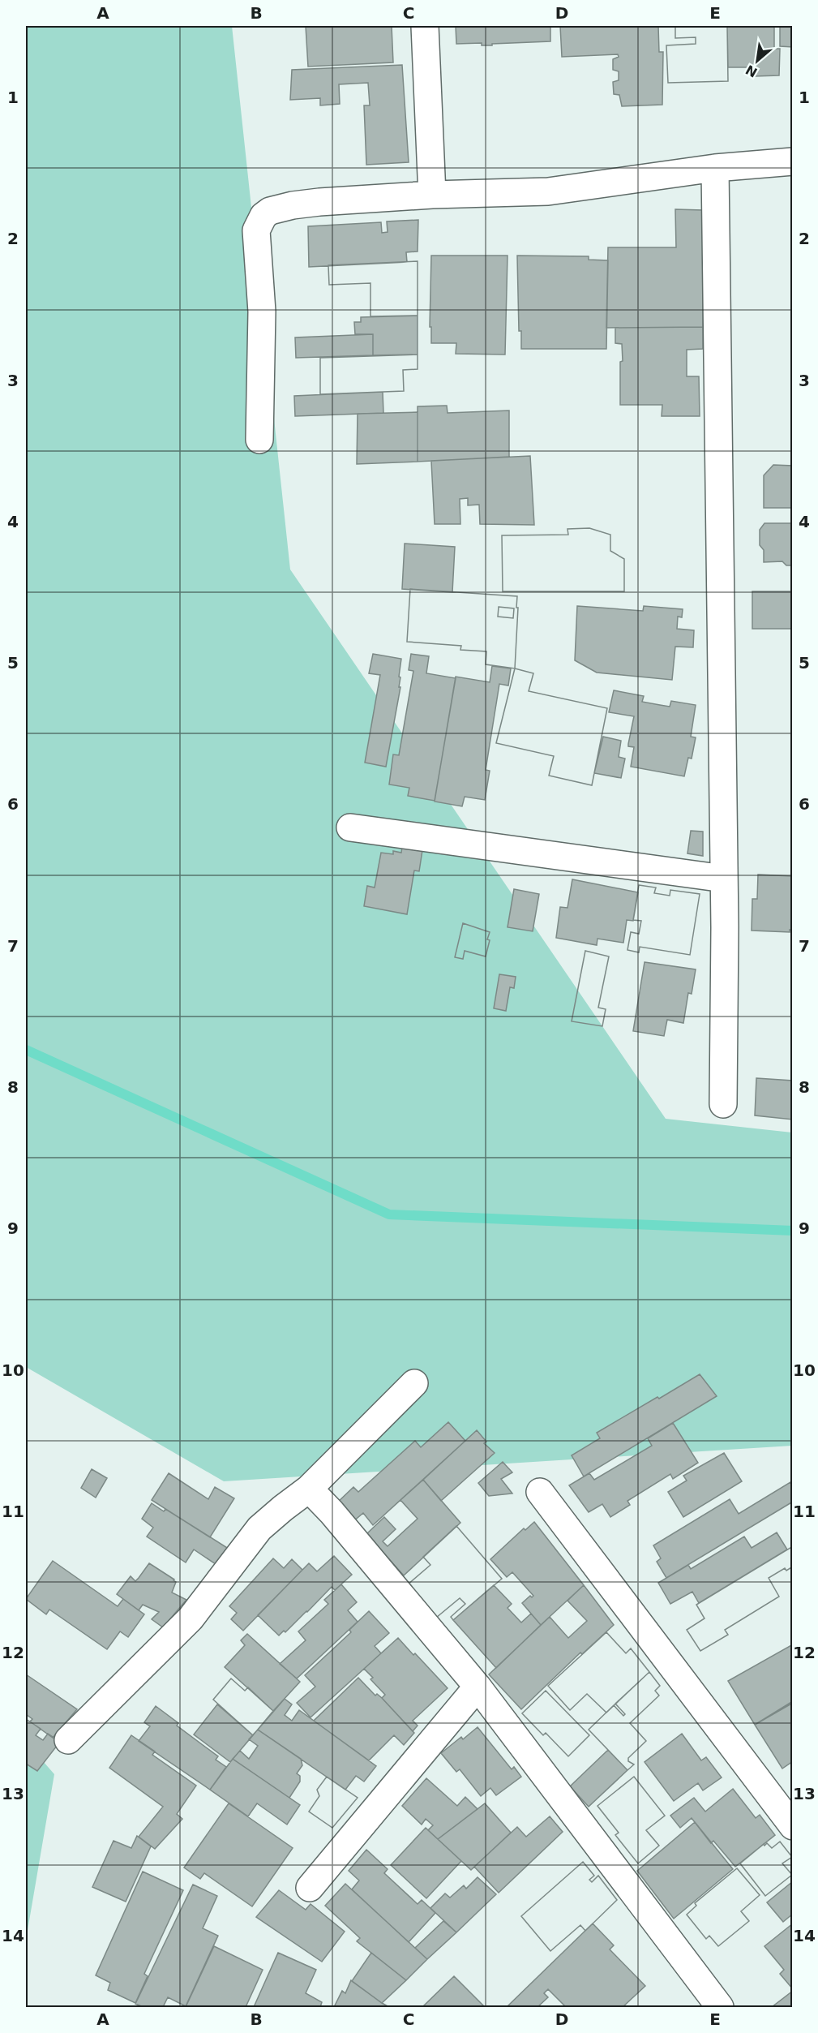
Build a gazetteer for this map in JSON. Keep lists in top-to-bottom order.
{
  "north": "bottom left",
  "grid": {
    "columns": [
      "A",
      "B",
      "C",
      "D",
      "E"
    ],
    "rows": [
      "1",
      "2",
      "3",
      "4",
      "5",
      "6",
      "7",
      "8",
      "9",
      "10",
      "11",
      "12",
      "13",
      "14"
    ]
  }
}
